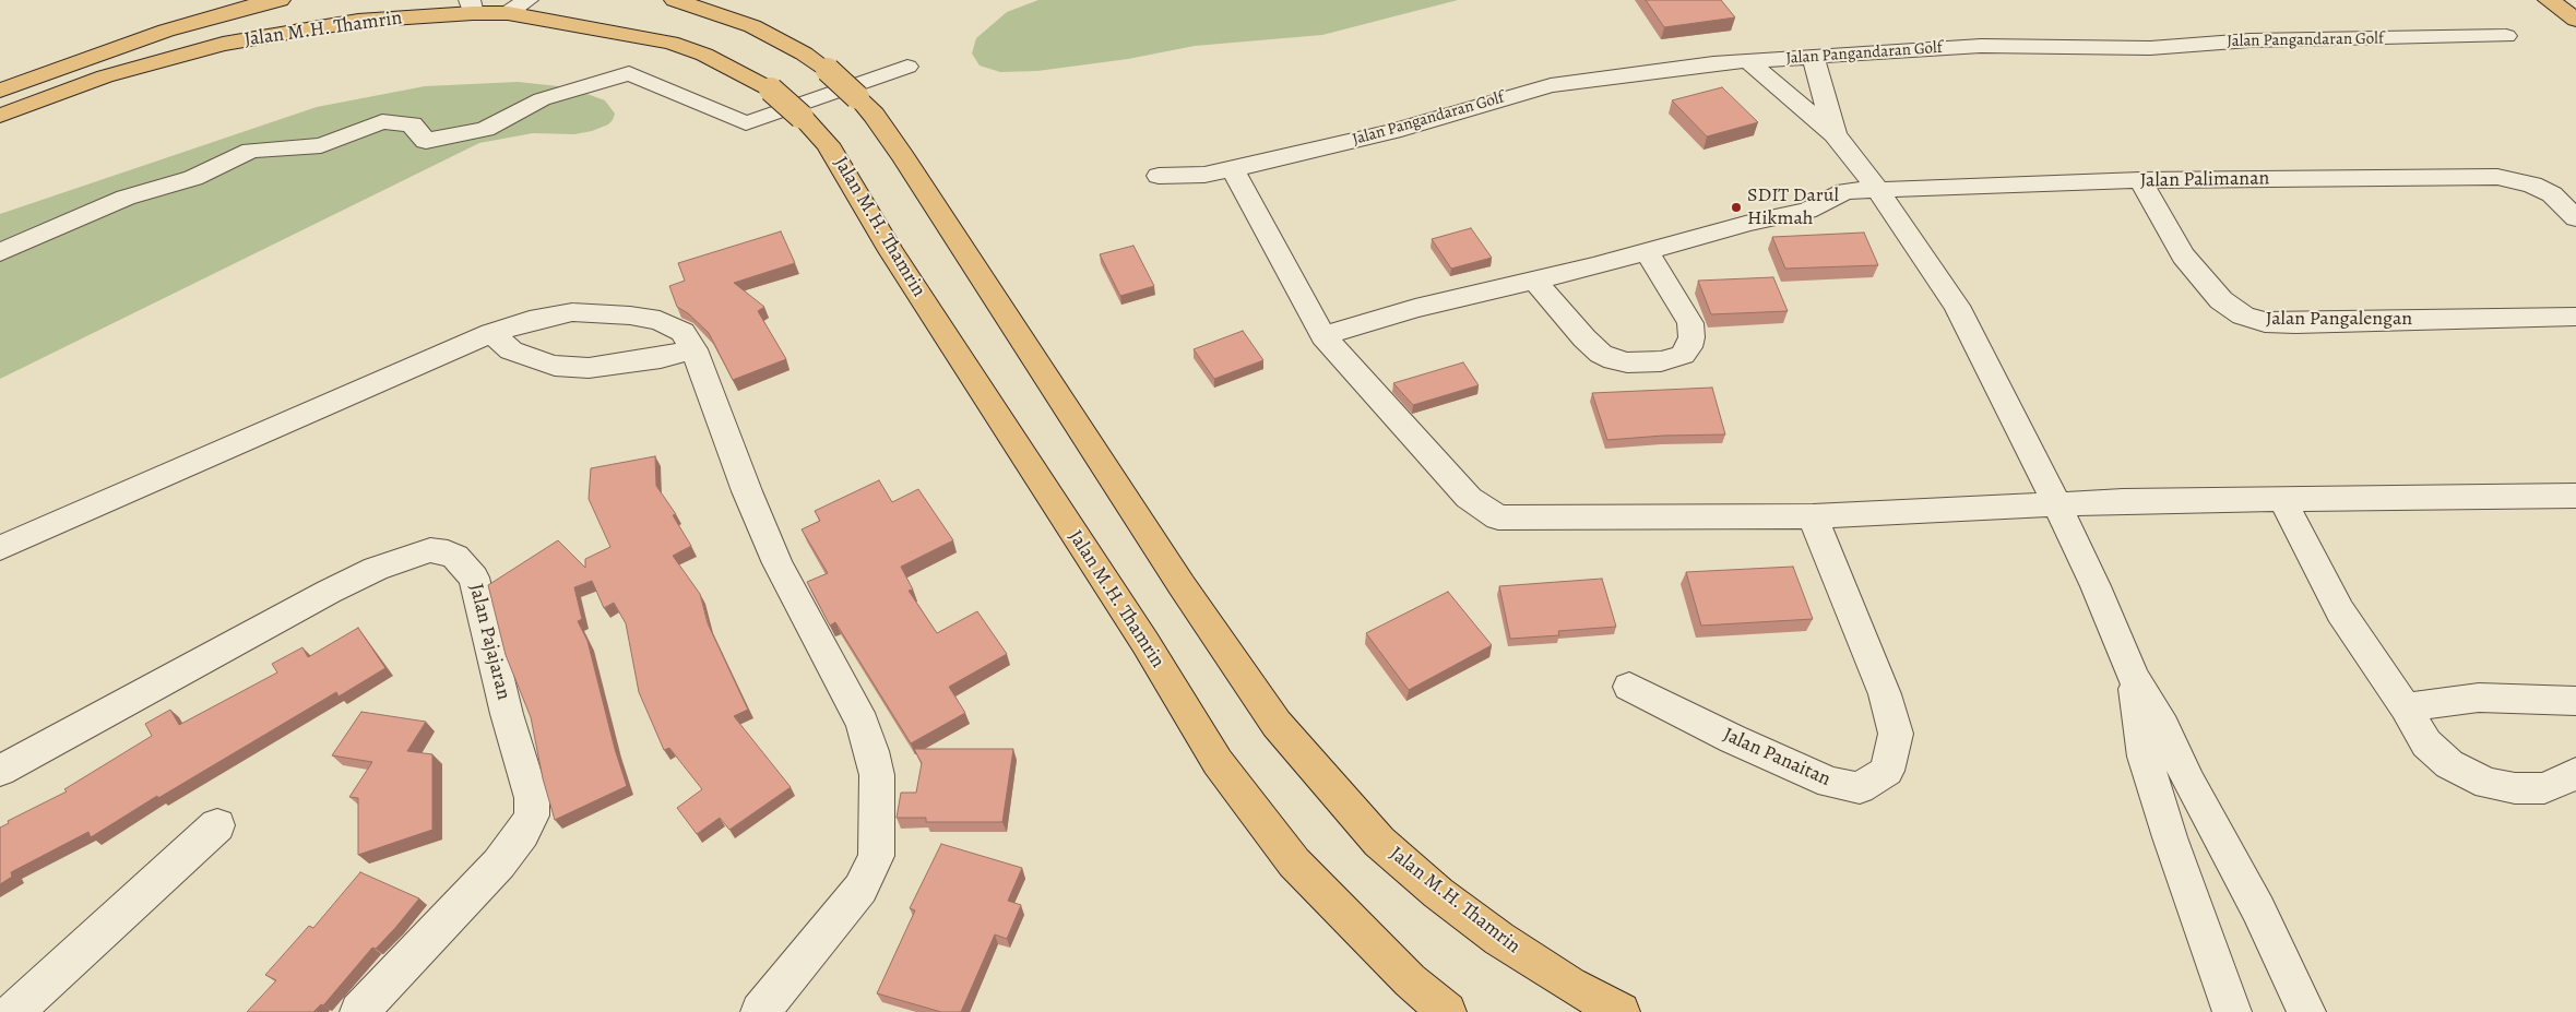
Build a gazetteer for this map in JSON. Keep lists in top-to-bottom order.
{
  "streets": {
    "main road": ["Jalan M.H. Thamrin"],
    "street": [
      "Jalan Pangandaran Golf",
      "Jalan Palimanan",
      "Jalan Pangalengan",
      "Jalan Pajajaran",
      "Jalan Panaitan"
    ]
  },
  "crossings": [
    ["Jalan Palimanan", "Jalan Pangalengan"]
  ],
  "places": ["SDIT Darul Hikmah"]
}
